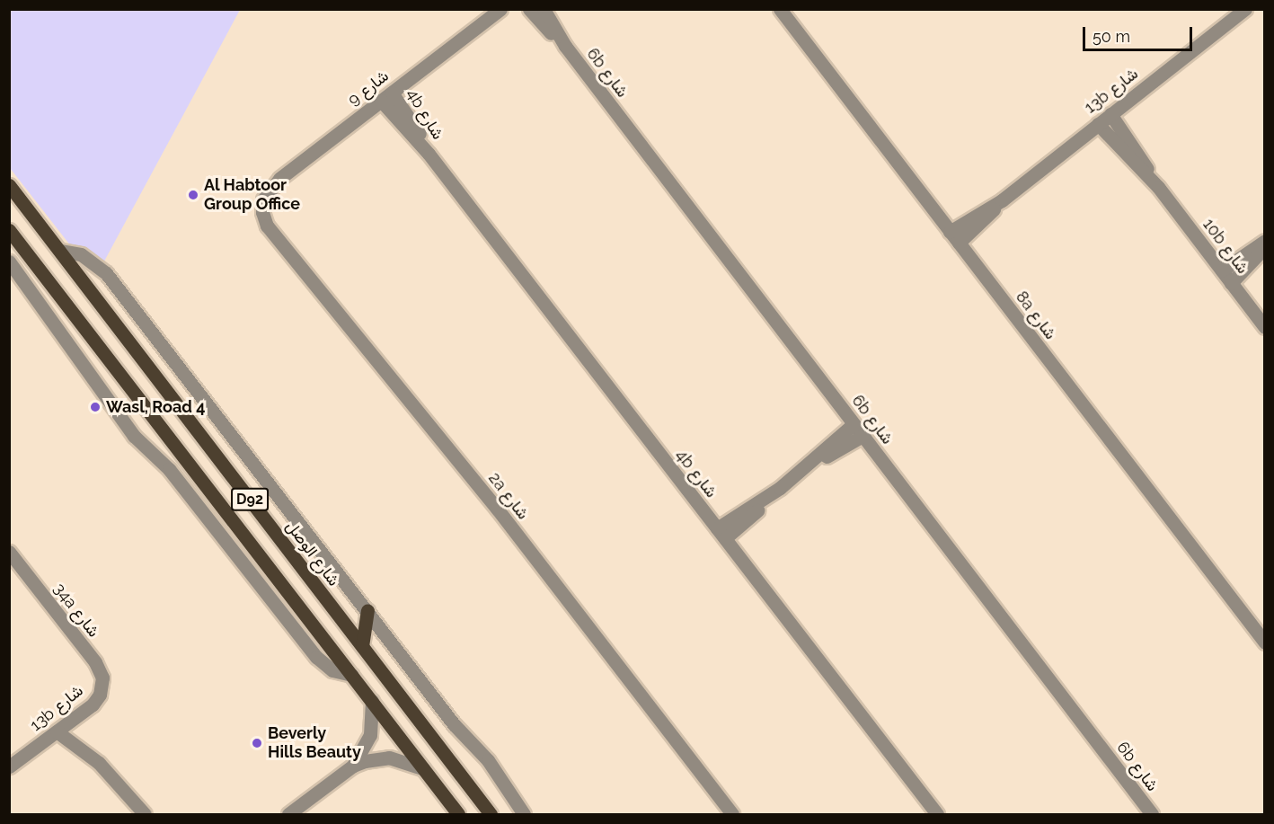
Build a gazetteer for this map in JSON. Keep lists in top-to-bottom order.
{
  "streets": {
    "main road": ["D92", "شارع الوصل"],
    "street": [
      "6b شارع",
      "شارع 9",
      "13b شارع",
      "4b شارع",
      "10b شارع",
      "8a شارع",
      "2a شارع",
      "34a شارع"
    ]
  },
  "crossings": [
    ["شارع 9", "4b شارع"],
    ["شارع 9", "2a شارع"],
    ["13b شارع", "10b شارع"],
    ["13b شارع", "8a شارع"],
    ["13b شارع", "34a شارع"]
  ],
  "places": ["Al Habtoor Group Office", "Wasl, Road 4", "Beverly Hills Beauty"],
  "scale_bar": "50 m"
}
